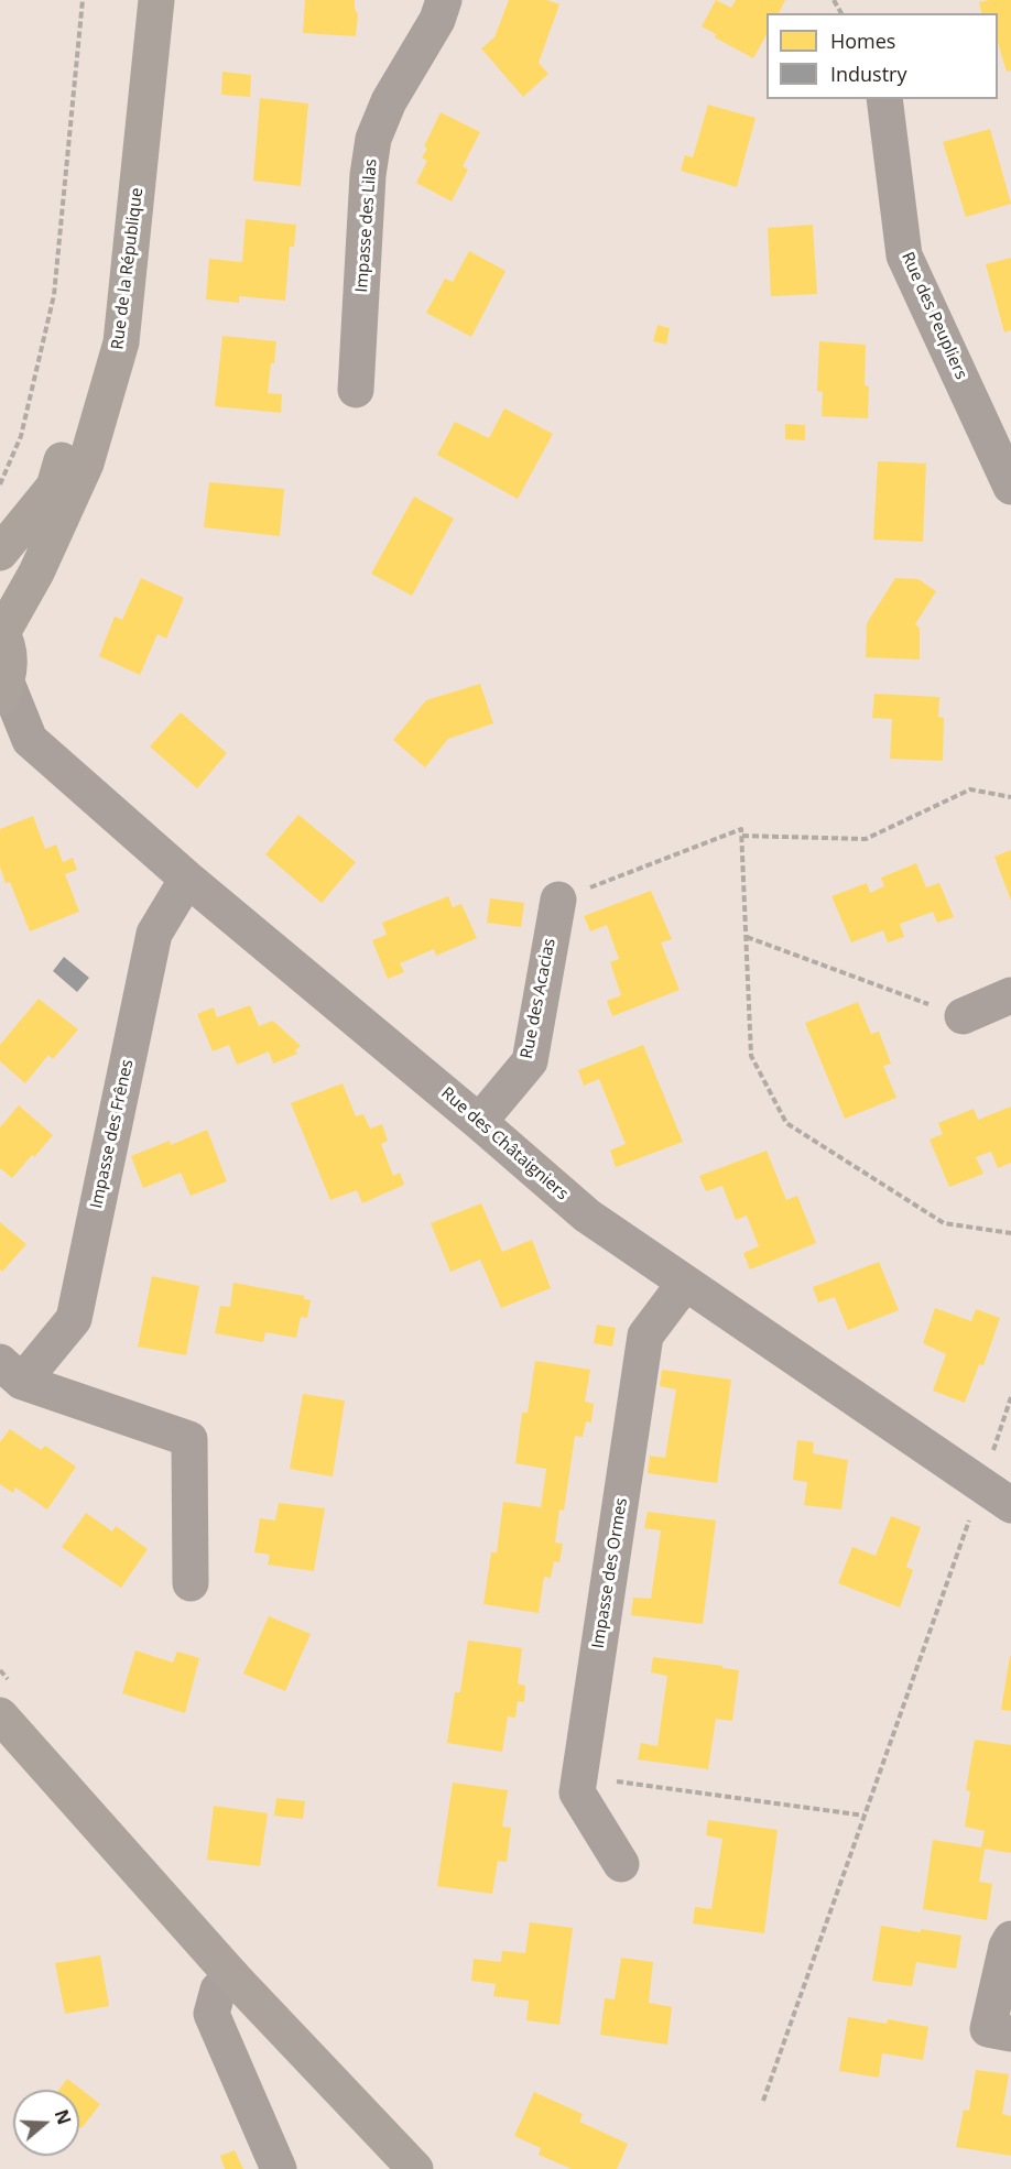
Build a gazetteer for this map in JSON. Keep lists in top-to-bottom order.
{
  "streets": {
    "main road": ["Rue de la République"],
    "street": [
      "Impasse des Lilas",
      "Rue des Peupliers",
      "Rue des Acacias",
      "Impasse des Frênes",
      "Rue des Châtaigniers",
      "Impasse des Ormes"
    ]
  },
  "crossings": [
    ["Rue des Acacias", "Rue des Châtaigniers"],
    ["Impasse des Frênes", "Rue des Châtaigniers"],
    ["Rue des Châtaigniers", "Impasse des Ormes"]
  ],
  "legend": ["Homes", "Industry"],
  "north": "right"
}
